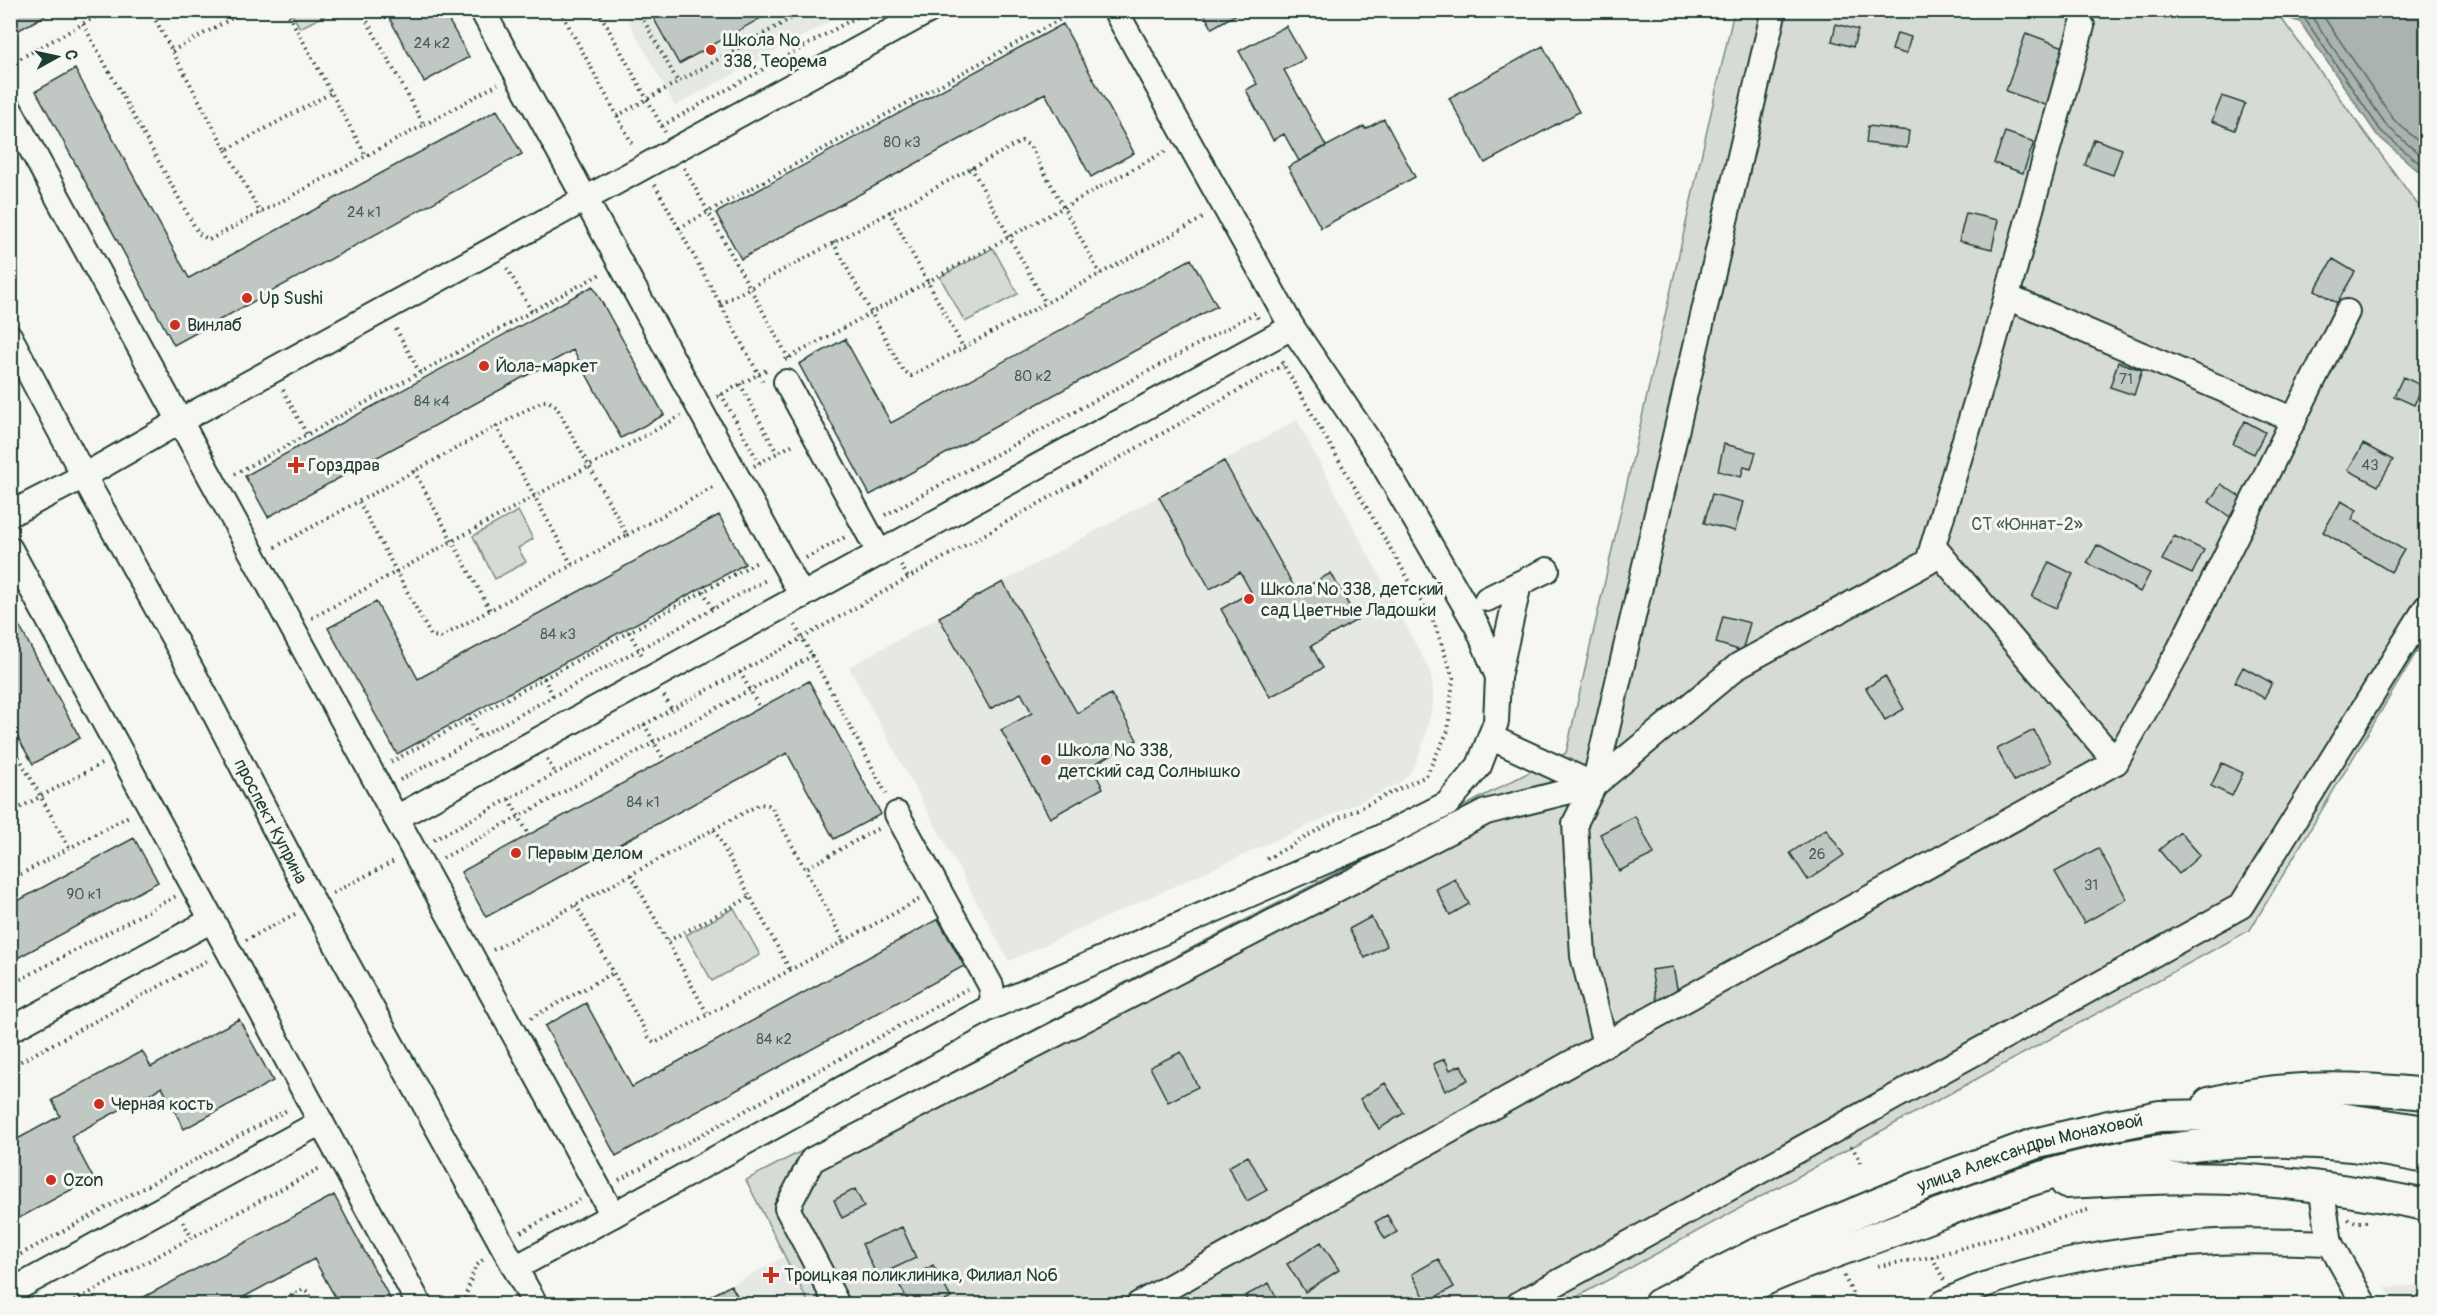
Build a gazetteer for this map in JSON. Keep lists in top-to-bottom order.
{
  "streets": {
    "main road": ["улица Александры Монаховой"],
    "street": ["проспект Куприна"]
  },
  "parks": ["СТ «Юннат-2»"],
  "places": {
    "other": [
      "Школа № 338, Теорема",
      "Up Sushi",
      "Винлаб",
      "Йола-маркет",
      "Школа № 338, детский сад Цветные Ладошки",
      "Школа № 338, детский сад Солнышко",
      "Первым делом",
      "Черная кость",
      "Ozon"
    ],
    "health": ["Горздрав", "Троицкая поликлиника, Филиал №6"]
  },
  "house_numbers": [
    "24 к2",
    "80 к3",
    "24 к1",
    "80 к2",
    "71",
    "84 к4",
    "43",
    "84 к3",
    "84 к1",
    "26",
    "31",
    "90 к1",
    "84 к2"
  ],
  "north": "right"
}
